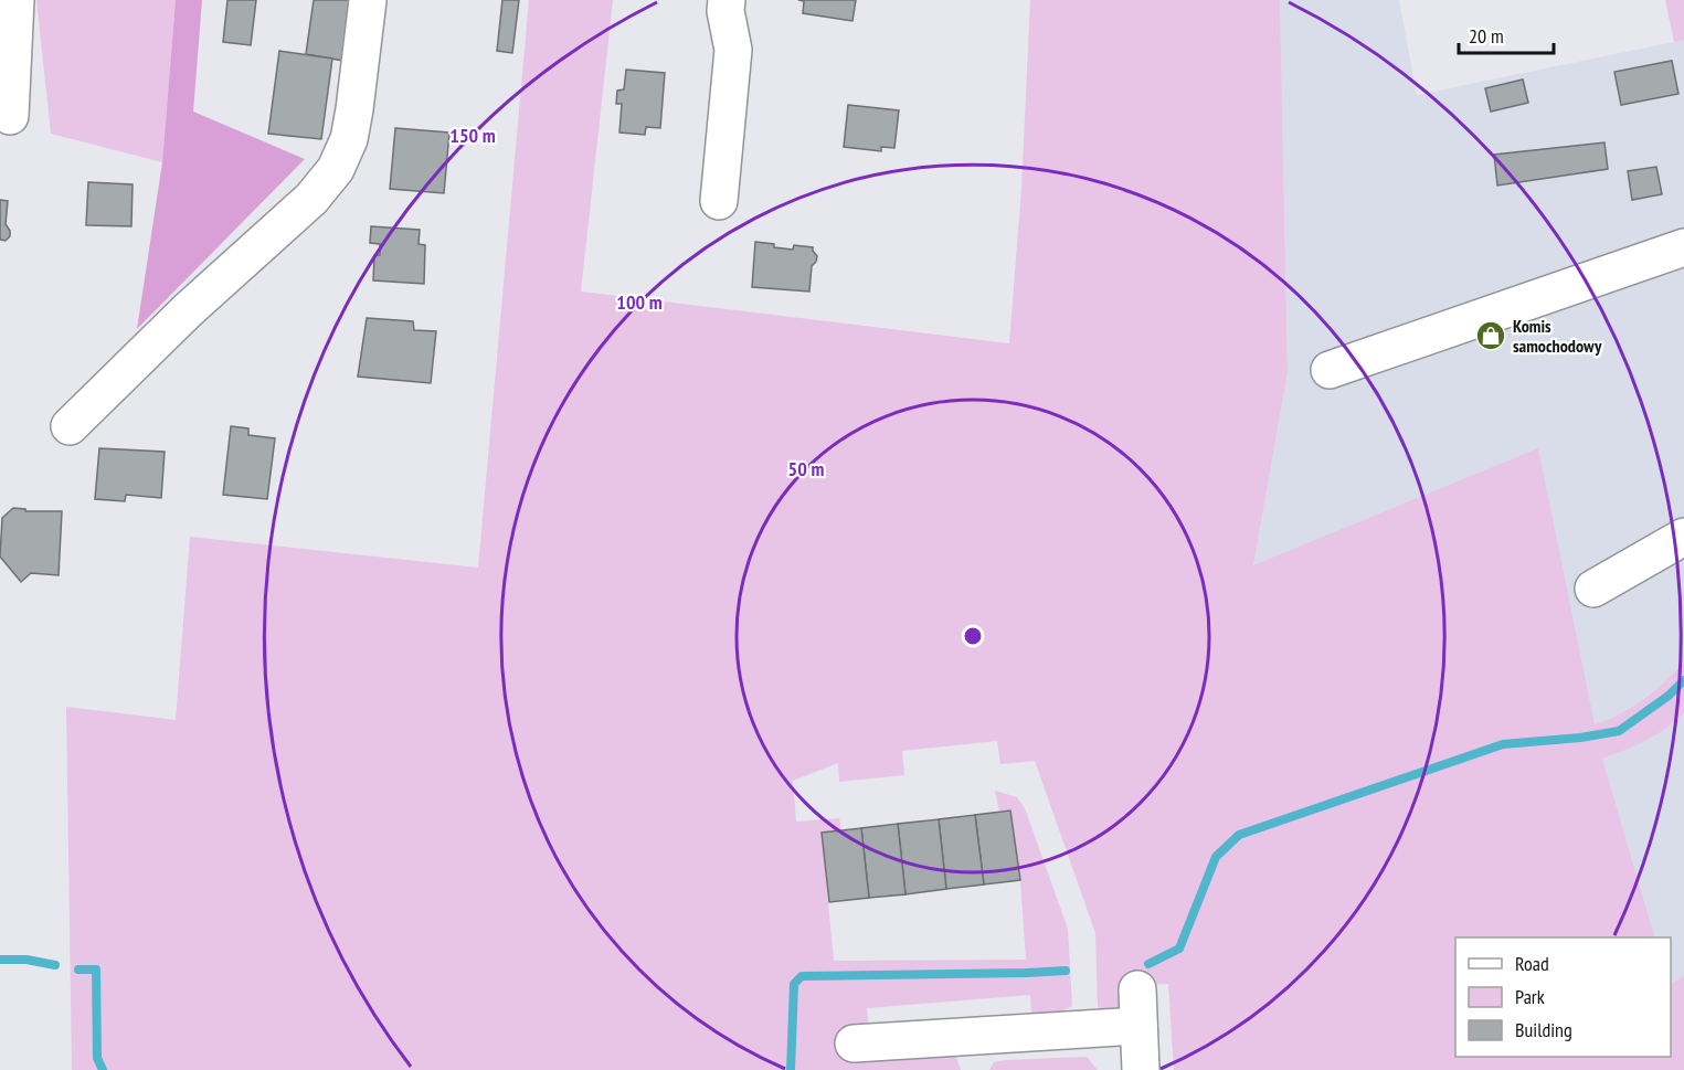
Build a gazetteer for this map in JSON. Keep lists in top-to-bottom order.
{
  "places": {
    "shop": ["Komis samochodowy"]
  },
  "legend": ["Road", "Park", "Building"],
  "scale_bar": "20 m",
  "rings": ["150 m", "100 m", "50 m"]
}
